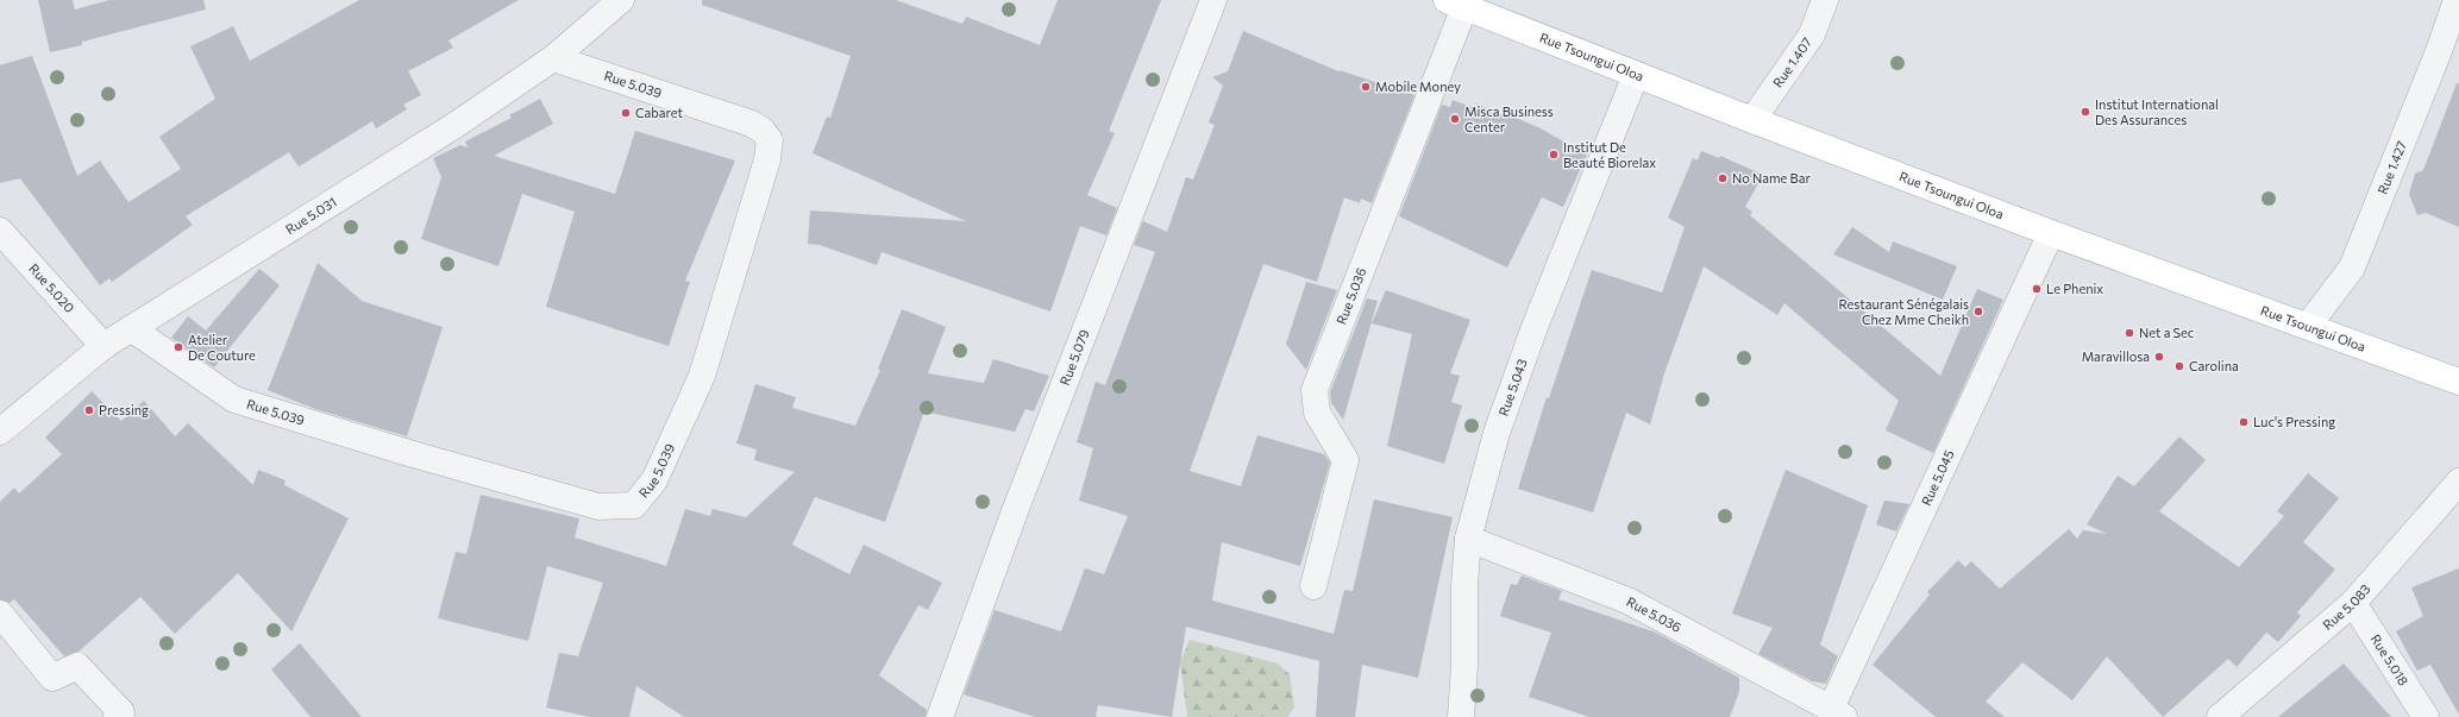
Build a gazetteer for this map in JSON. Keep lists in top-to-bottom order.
{
  "streets": {
    "main road": ["Rue Tsoungui Oloa"],
    "street": [
      "Rue 1.407",
      "Rue 5.039",
      "Rue 1.427",
      "Rue 5.031",
      "Rue 5.020",
      "Rue 5.036",
      "Rue 5.079",
      "Rue 5.043",
      "Rue 5.045",
      "Rue 5.083",
      "Rue 5.018"
    ]
  },
  "crossings": [
    ["Rue Tsoungui Oloa", "Rue 1.407"],
    ["Rue Tsoungui Oloa", "Rue 1.427"],
    ["Rue Tsoungui Oloa", "Rue 5.036"],
    ["Rue Tsoungui Oloa", "Rue 5.043"],
    ["Rue Tsoungui Oloa", "Rue 5.045"],
    ["Rue 5.039", "Rue 5.031"],
    ["Rue 5.031", "Rue 5.020"],
    ["Rue 5.036", "Rue 5.043"],
    ["Rue 5.036", "Rue 5.045"],
    ["Rue 5.083", "Rue 5.018"]
  ],
  "places": [
    "Mobile Money",
    "Institut International Des Assurances",
    "Cabaret",
    "Misca Business Center",
    "Institut De Beauté Biorelax",
    "No Name Bar",
    "Le Phenix",
    "Restaurant Sénégalais Chez Mme Cheikh",
    "Net a Sec",
    "Atelier De Couture",
    "Maravillosa",
    "Carolina",
    "Pressing",
    "Luc's Pressing"
  ]
}
